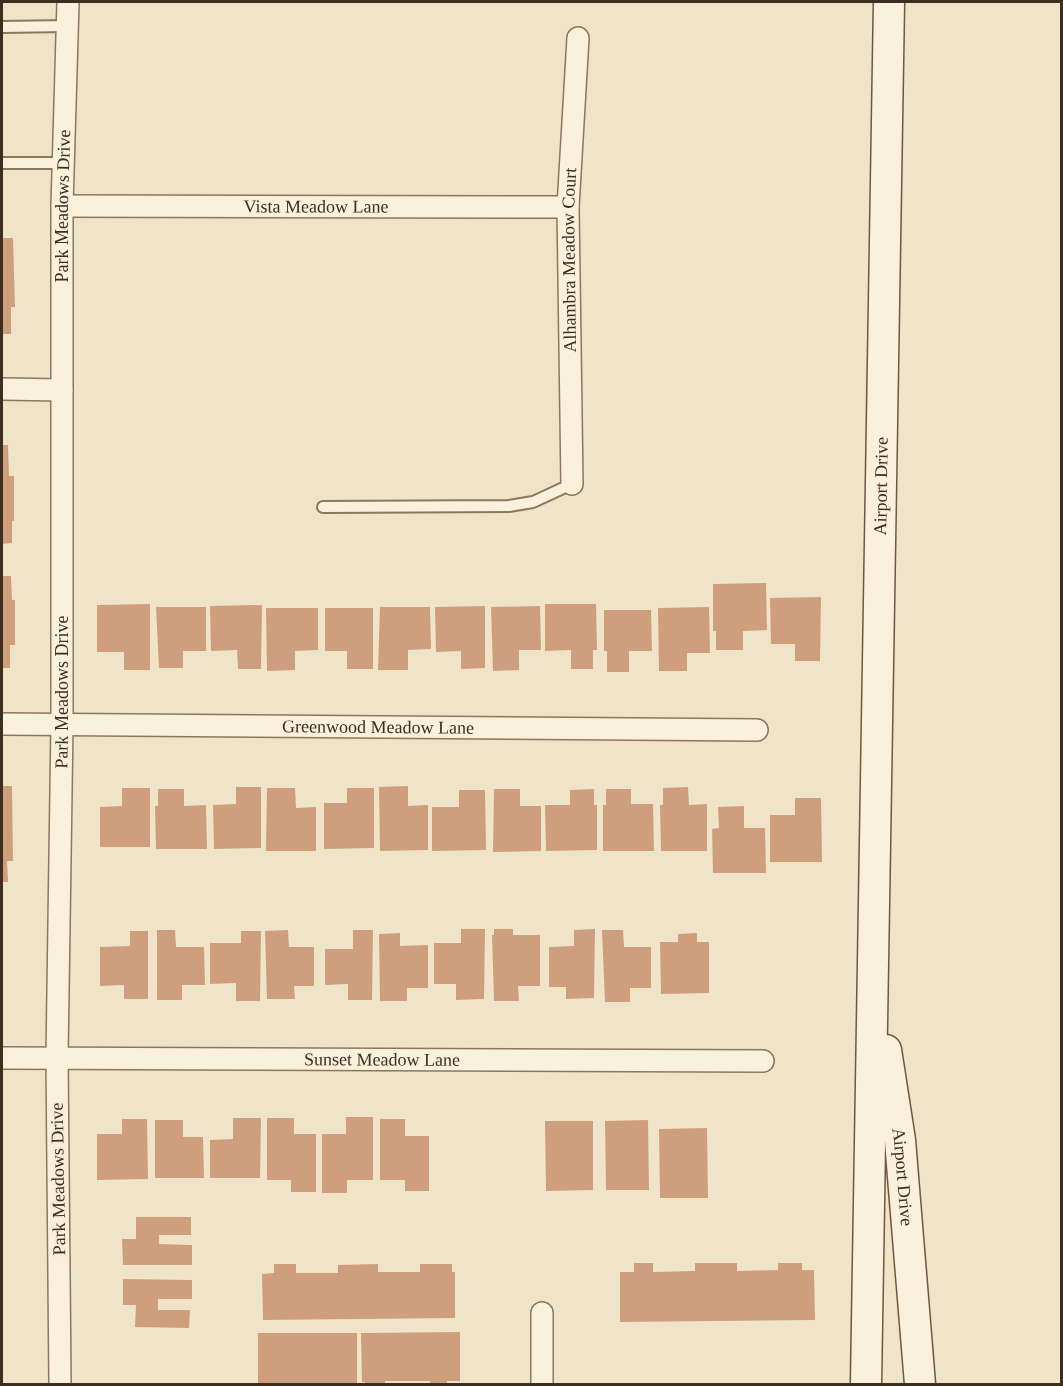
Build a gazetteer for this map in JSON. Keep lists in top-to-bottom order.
{
  "streets": {
    "main road": ["Airport Drive"],
    "street": [
      "Park Meadows Drive",
      "Vista Meadow Lane",
      "Alhambra Meadow Court",
      "Greenwood Meadow Lane",
      "Sunset Meadow Lane"
    ]
  },
  "crossings": [
    ["Park Meadows Drive", "Vista Meadow Lane"],
    ["Park Meadows Drive", "Greenwood Meadow Lane"],
    ["Park Meadows Drive", "Sunset Meadow Lane"],
    ["Vista Meadow Lane", "Alhambra Meadow Court"]
  ]
}
